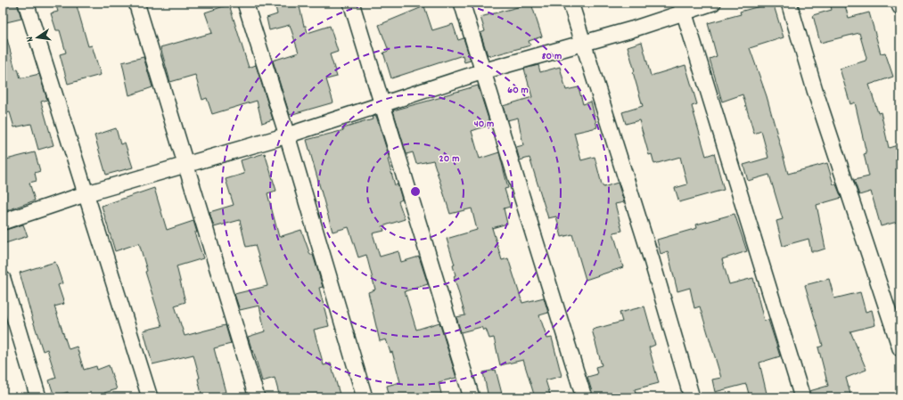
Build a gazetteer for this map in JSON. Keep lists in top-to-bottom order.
{
  "north": "left",
  "rings": [
    "80 m",
    "60 m",
    "40 m",
    "20 m"
  ]
}
